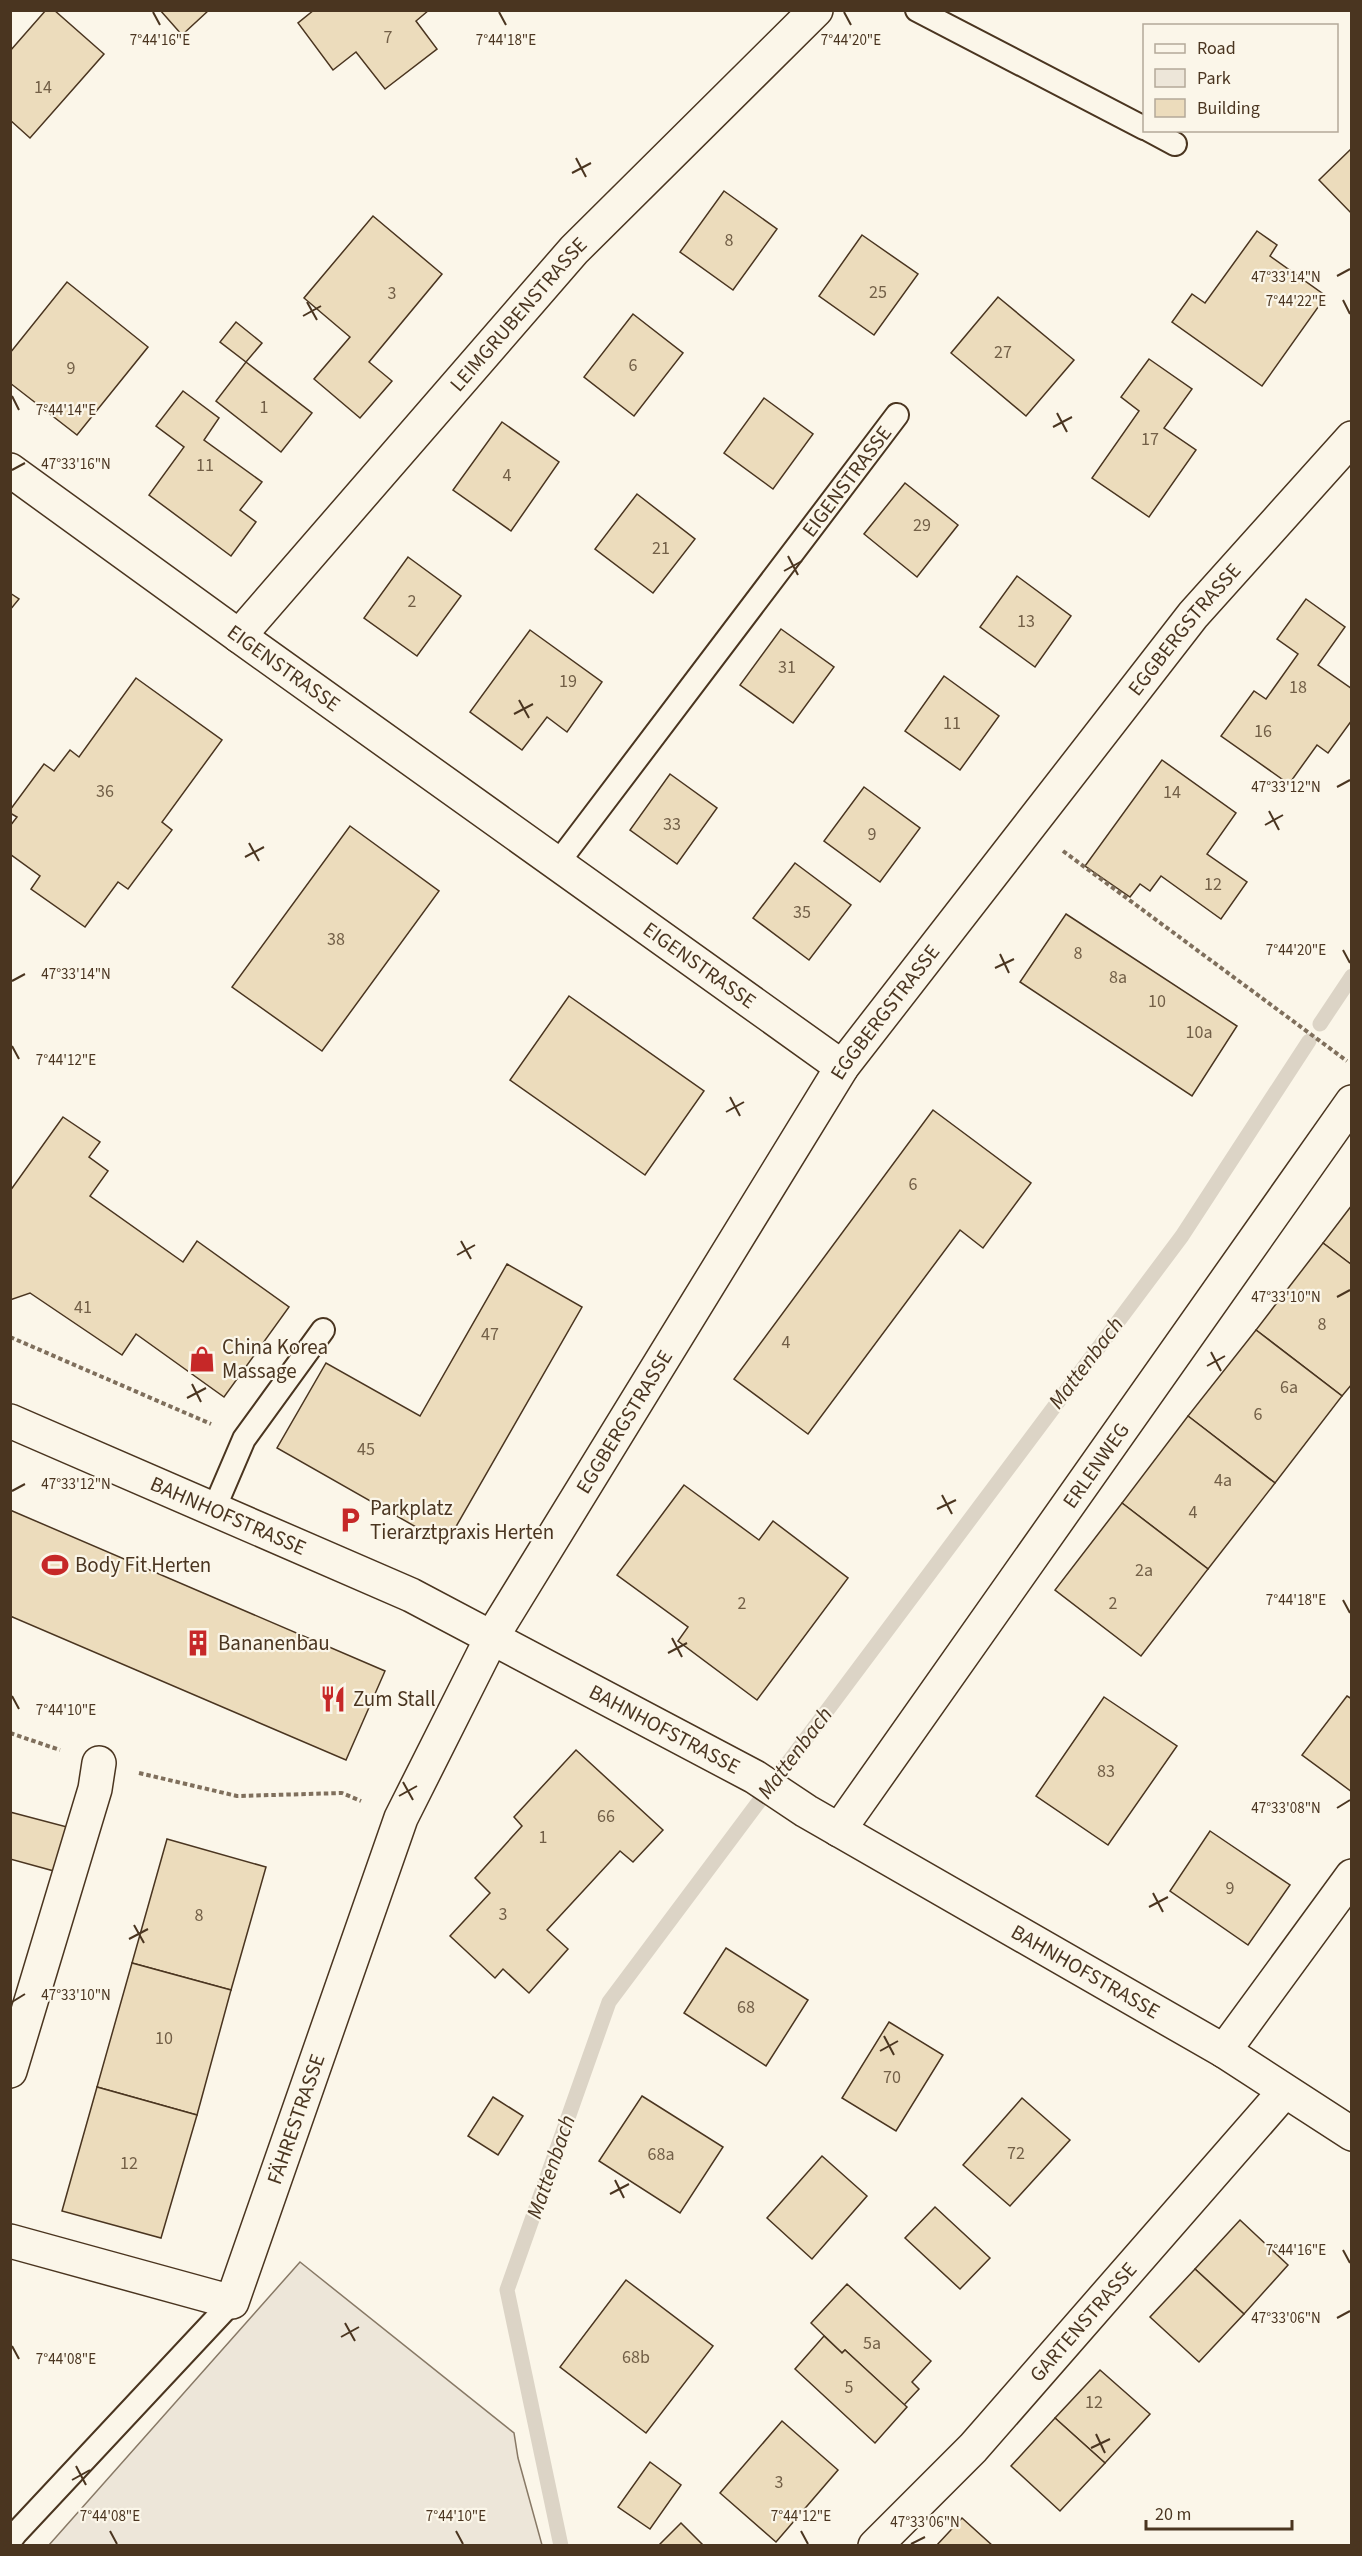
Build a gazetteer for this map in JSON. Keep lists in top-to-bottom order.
{
  "streets": {
    "street": [
      "LEIMGRUBENSTRASSE",
      "EIGENSTRASSE",
      "EGGBERGSTRASSE",
      "ERLENWEG",
      "BAHNHOFSTRASSE",
      "FÄHRESTRASSE",
      "GARTENSTRASSE"
    ]
  },
  "crossings": [
    ["LEIMGRUBENSTRASSE", "EIGENSTRASSE"],
    ["EIGENSTRASSE", "EGGBERGSTRASSE"],
    ["EGGBERGSTRASSE", "BAHNHOFSTRASSE"],
    ["EGGBERGSTRASSE", "FÄHRESTRASSE"],
    ["ERLENWEG", "BAHNHOFSTRASSE"],
    ["BAHNHOFSTRASSE", "FÄHRESTRASSE"],
    ["BAHNHOFSTRASSE", "GARTENSTRASSE"]
  ],
  "water": ["Mattenbach"],
  "places": {
    "shop": ["China Korea Massage"],
    "parking": ["Parkplatz Tierarztpraxis Herten"],
    "sports": ["Body Fit Herten"],
    "building": ["Bananenbau"],
    "restaurant": ["Zum Stall"]
  },
  "house_numbers": [
    "7",
    "14",
    "8",
    "25",
    "3",
    "27",
    "6",
    "9",
    "1",
    "17",
    "11",
    "4",
    "29",
    "21",
    "2",
    "13",
    "31",
    "19",
    "18",
    "11",
    "16",
    "36",
    "14",
    "33",
    "9",
    "12",
    "35",
    "38",
    "8",
    "8a",
    "10",
    "10a",
    "6",
    "41",
    "8",
    "47",
    "4",
    "6a",
    "6",
    "45",
    "4a",
    "4",
    "2a",
    "2",
    "2",
    "83",
    "66",
    "1",
    "9",
    "3",
    "8",
    "68",
    "10",
    "70",
    "72",
    "68a",
    "12",
    "5a",
    "68b",
    "5",
    "12",
    "3"
  ],
  "legend": ["Road", "Park", "Building"],
  "scale_bar": "20 m",
  "coordinates": [
    "7°44'16\"E",
    "7°44'18\"E",
    "7°44'20\"E",
    "47°33'14\"N",
    "7°44'22\"E",
    "7°44'14\"E",
    "47°33'16\"N",
    "47°33'12\"N",
    "7°44'12\"E",
    "47°33'10\"N",
    "7°44'10\"E",
    "47°33'08\"N",
    "47°33'06\"N",
    "7°44'08\"E"
  ]
}
